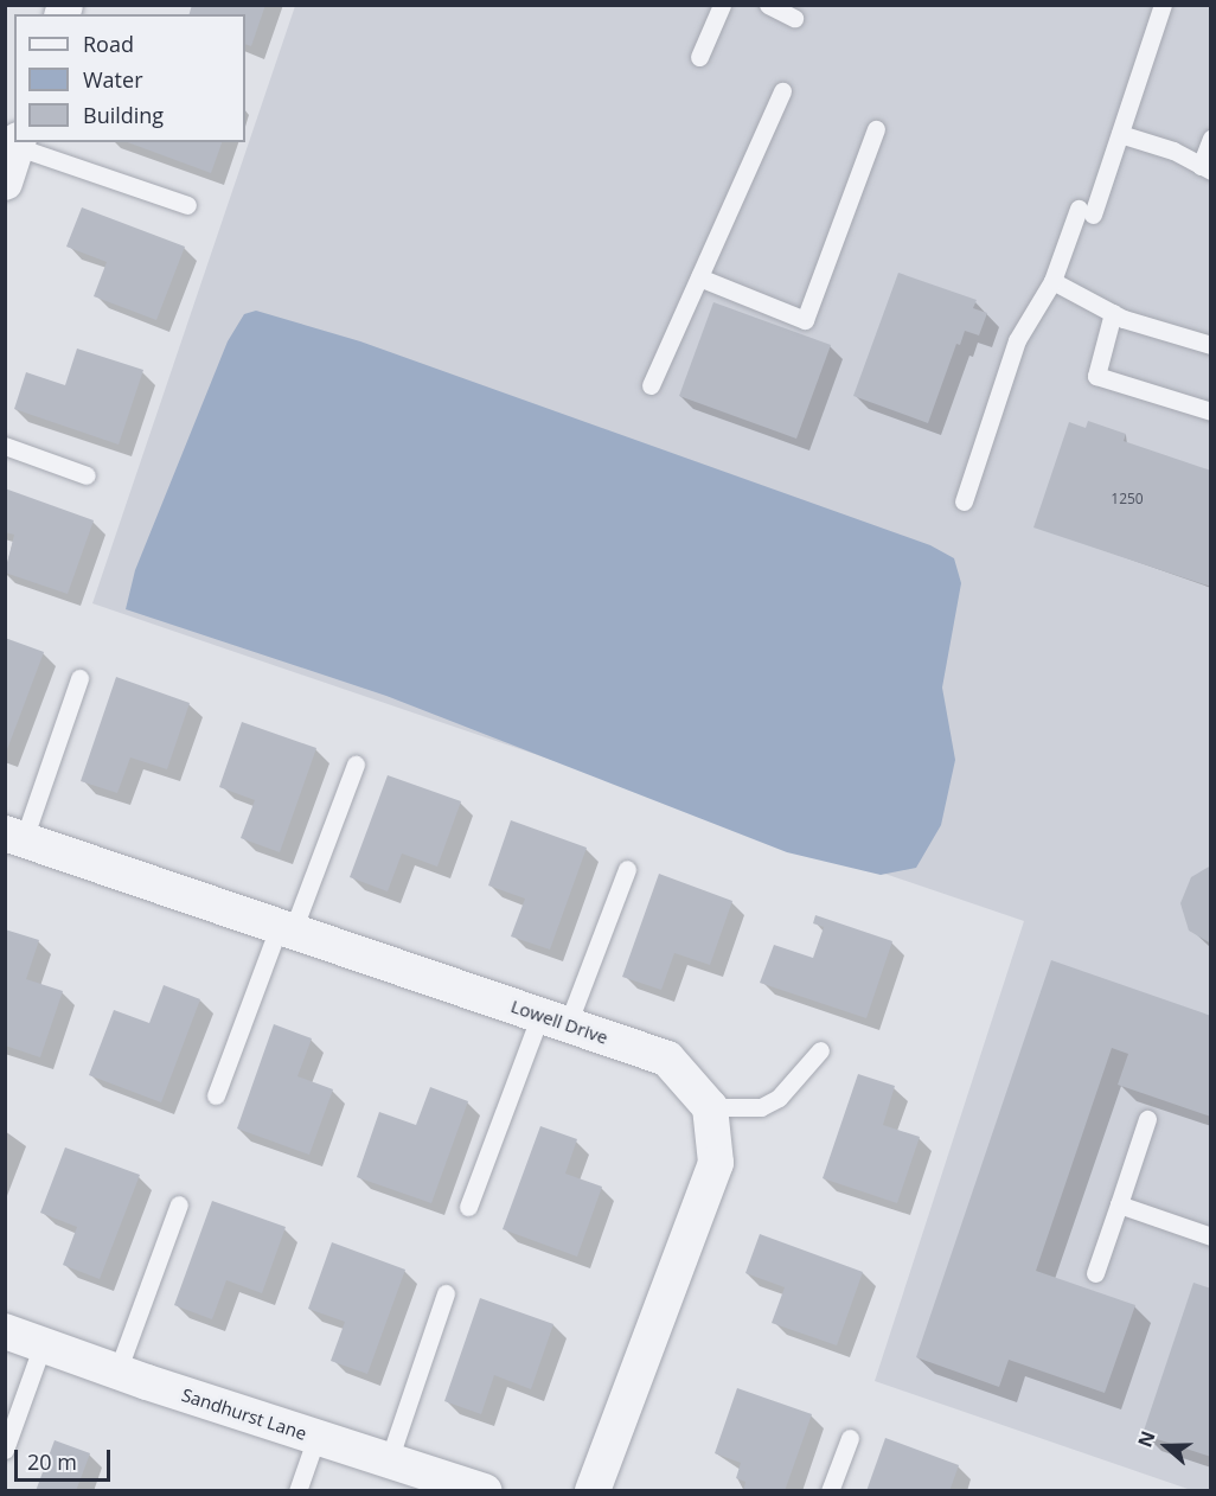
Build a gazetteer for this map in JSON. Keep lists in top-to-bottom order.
{
  "streets": {
    "street": ["Lowell Drive", "Sandhurst Lane"]
  },
  "house_numbers": ["1250"],
  "legend": ["Road", "Water", "Building"],
  "scale_bar": "20 m",
  "north": "left"
}
